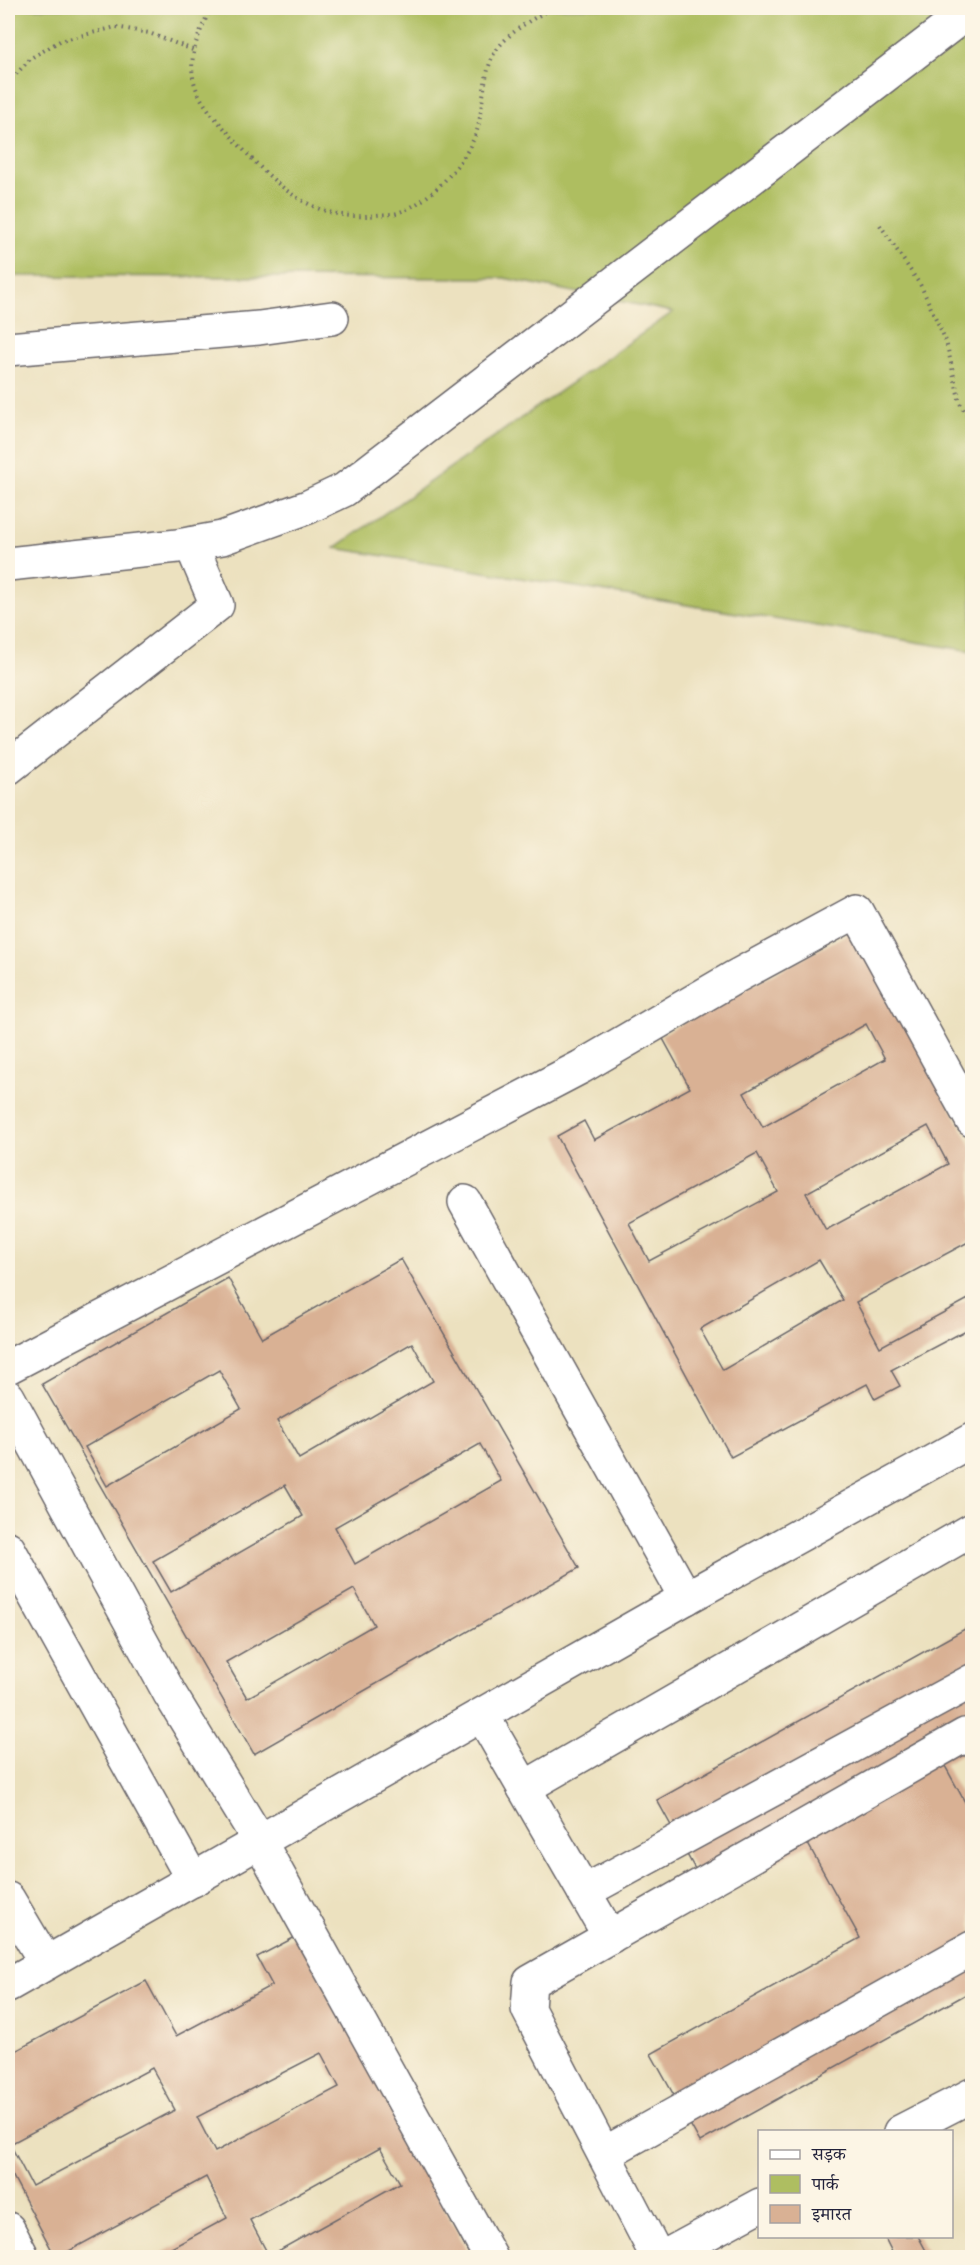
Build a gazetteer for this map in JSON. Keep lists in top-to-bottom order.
{
  "legend": ["सड़क", "पार्क", "इमारत"]
}
